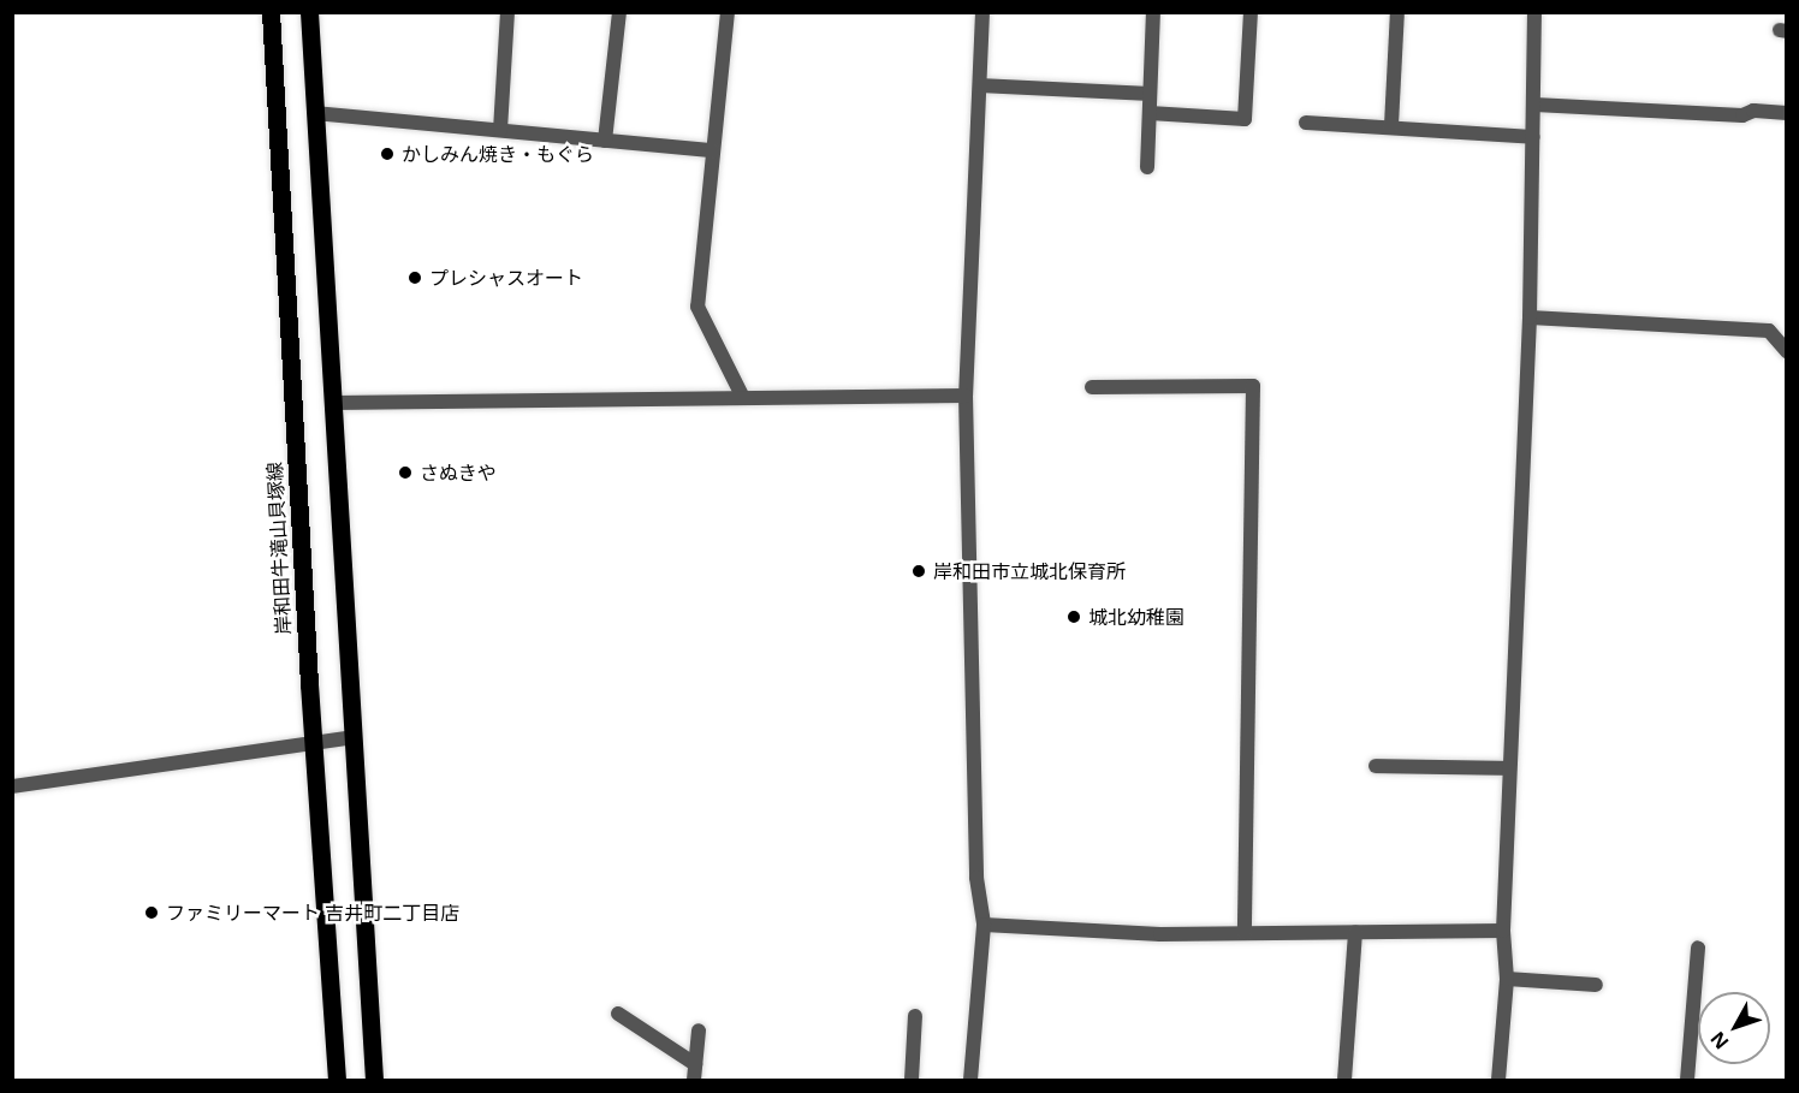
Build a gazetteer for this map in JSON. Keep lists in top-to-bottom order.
{
  "streets": {
    "main road": ["岸和田牛滝山貝塚線"]
  },
  "places": [
    "かしみん焼き・もぐら",
    "プレシャスオート",
    "さぬきや",
    "岸和田市立城北保育所",
    "城北幼稚園",
    "ファミリーマート 吉井町二丁目店"
  ],
  "north": "bottom left"
}
